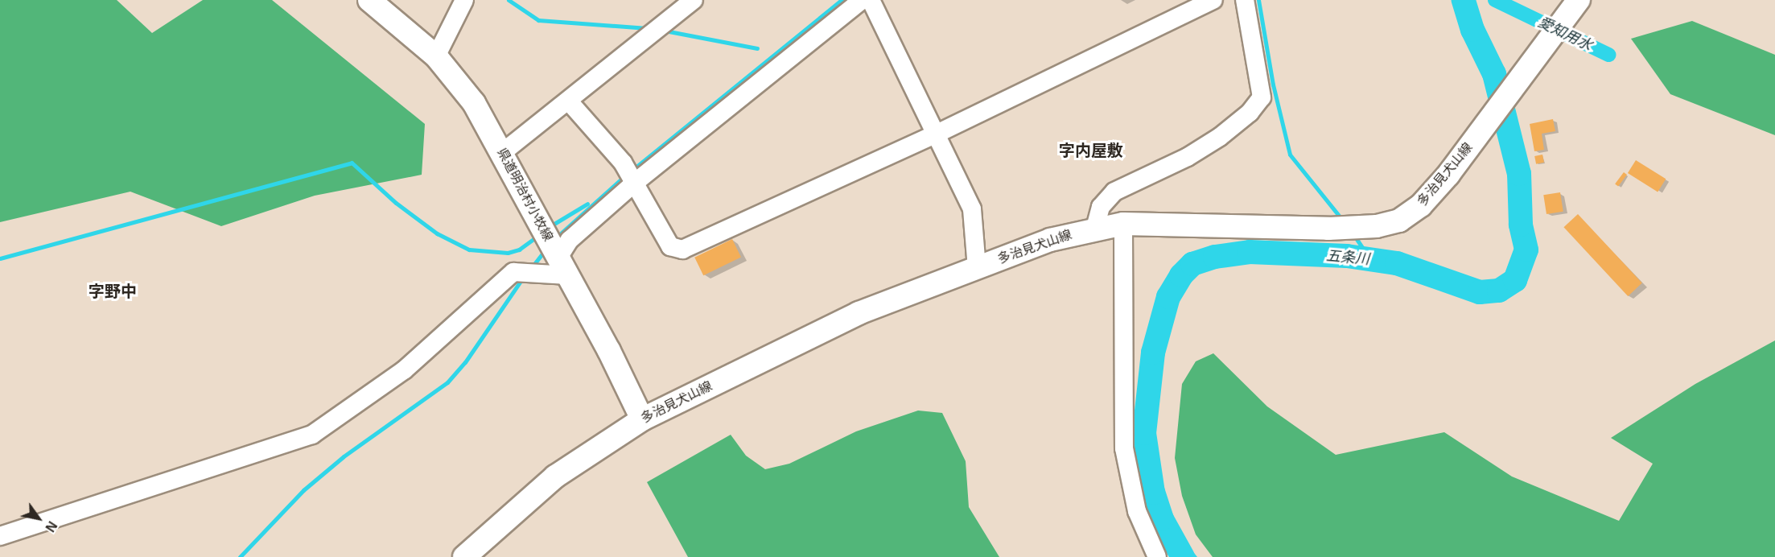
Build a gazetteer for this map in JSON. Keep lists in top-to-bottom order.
{
  "streets": {
    "main road": ["多治見犬山線", "県道明治村小牧線"]
  },
  "crossings": [
    ["多治見犬山線", "県道明治村小牧線"]
  ],
  "districts": ["字内屋敷", "字野中"],
  "water": ["愛知用水", "五条川"],
  "north": "bottom right"
}
